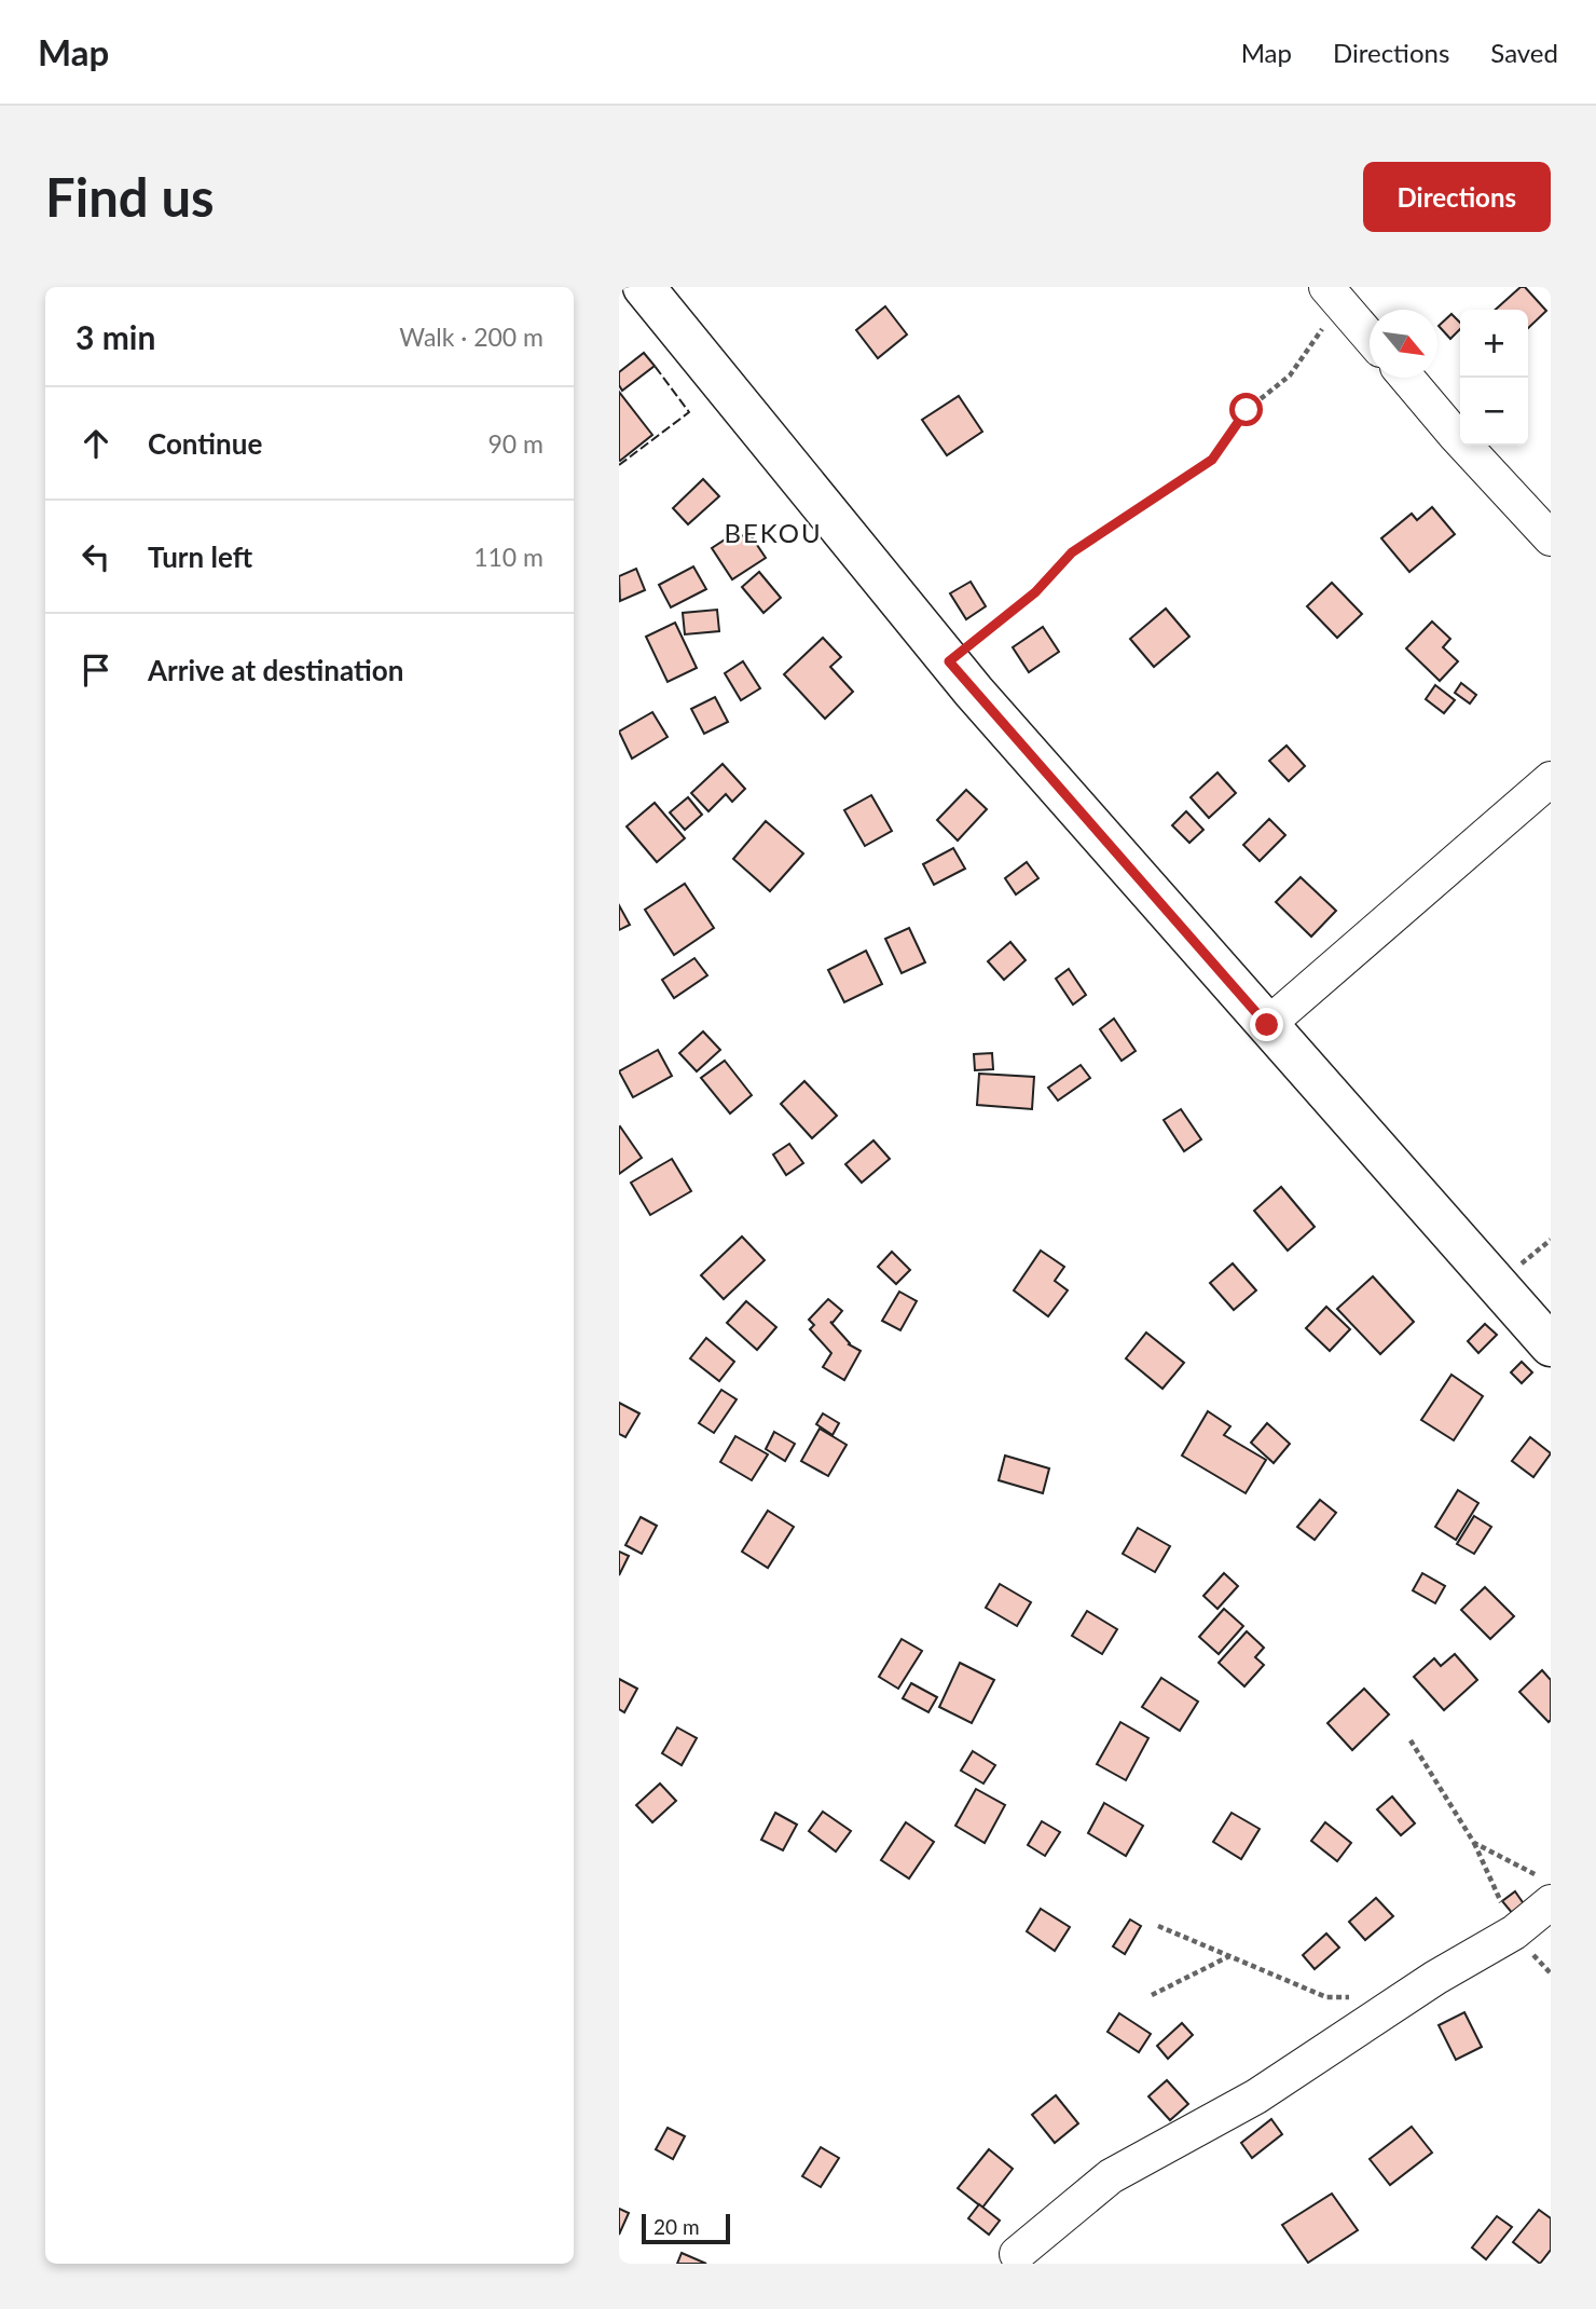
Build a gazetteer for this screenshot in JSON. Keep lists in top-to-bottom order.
{
  "districts": ["BEKOU"],
  "scale_bar": "20 m",
  "north": "bottom right",
  "page": {
    "header": "Map",
    "nav": ["Map", "Directions", "Saved"],
    "buttons": "Directions",
    "title": "Find us",
    "heading": ["3 min", "Walk · 200 m"],
    "map_buttons": ["+", "−"],
    "list": [
      ["Continue", "90 m"],
      ["Turn left", "110 m"],
      "Arrive at destination"
    ],
    "scale": "20 m"
  }
}
